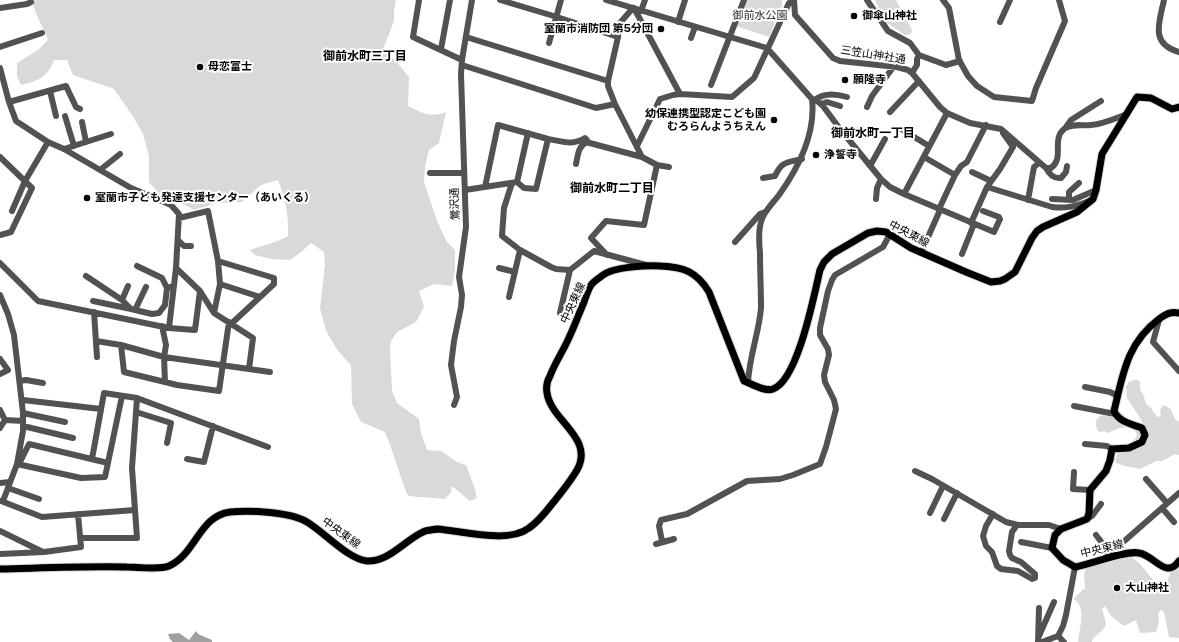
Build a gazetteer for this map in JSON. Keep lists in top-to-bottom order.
{
  "streets": {
    "main road": ["中央東線"],
    "street": ["三笠山神社通", "鶯沢通"]
  },
  "districts": ["御前水町三丁目", "御前水町一丁目", "御前水町二丁目"],
  "parks": ["御前水公園"],
  "places": [
    "御傘山神社",
    "室蘭市消防団 第5分団",
    "母恋富士",
    "願隆寺",
    "幼保連携型認定こども園 むろらんようちえん",
    "浄誓寺",
    "室蘭市子ども発達支援センター（あいくる）",
    "大山神社"
  ]
}
